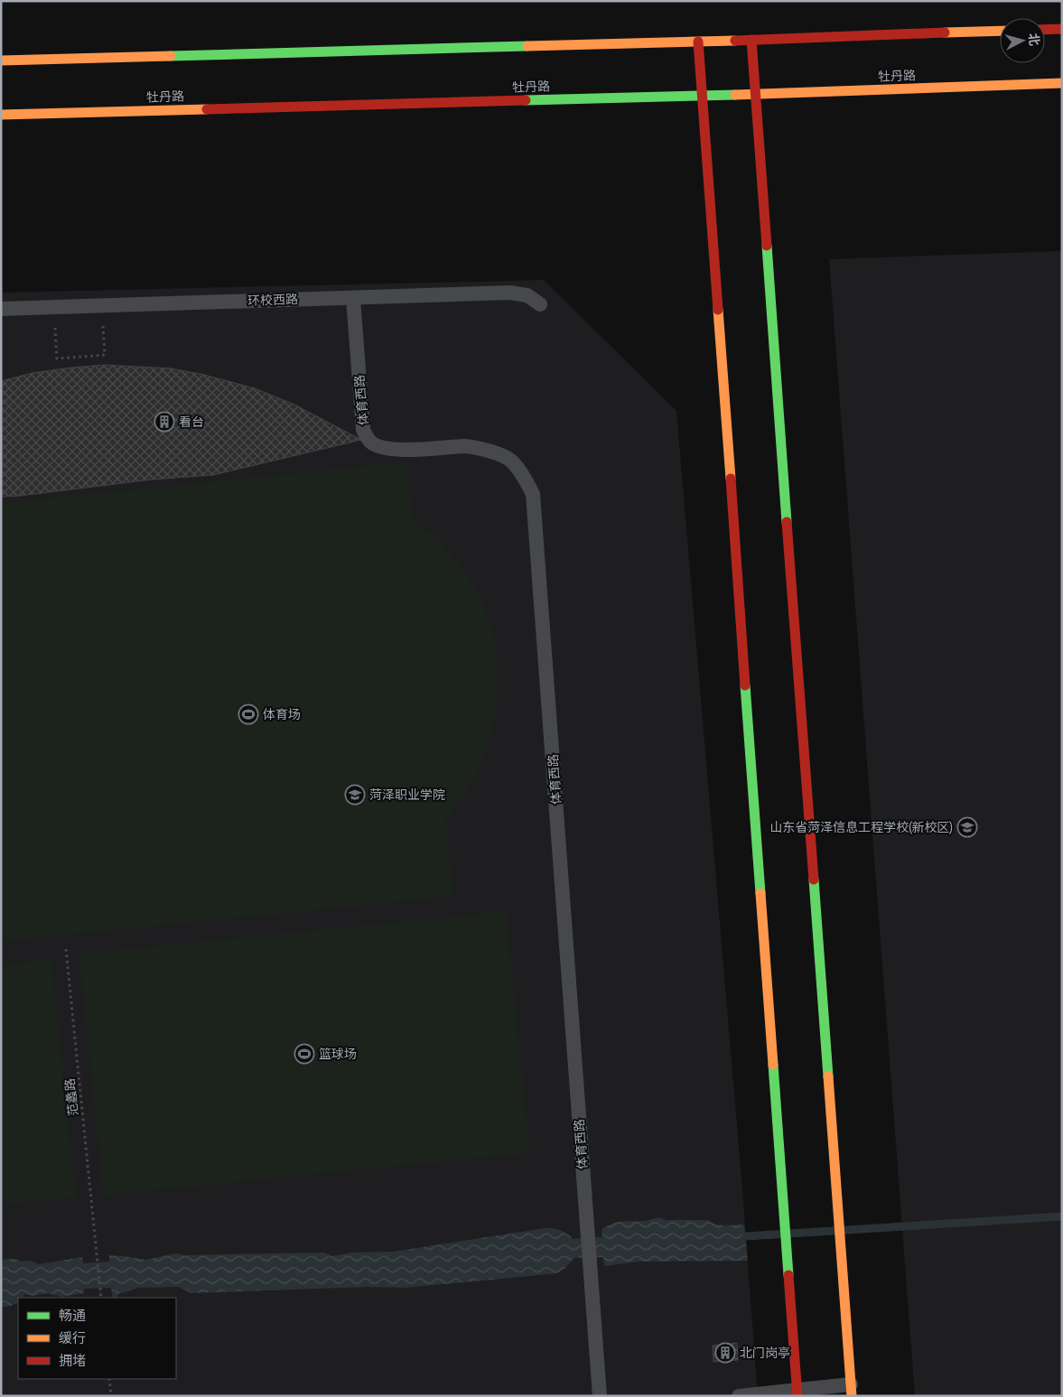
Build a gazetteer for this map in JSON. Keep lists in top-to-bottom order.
{
  "streets": {
    "main road": ["牡丹路"],
    "lane": ["环校西路", "体育西路"],
    "path": ["范蠡路"]
  },
  "crossings": [
    ["环校西路", "体育西路"]
  ],
  "places": {
    "building": ["看台", "北门岗亭"],
    "sports": ["体育场", "篮球场"],
    "school or university": ["菏泽职业学院", "山东省菏泽信息工程学校(新校区)"]
  },
  "legend": ["畅通", "缓行", "拥堵"],
  "north": "right"
}
